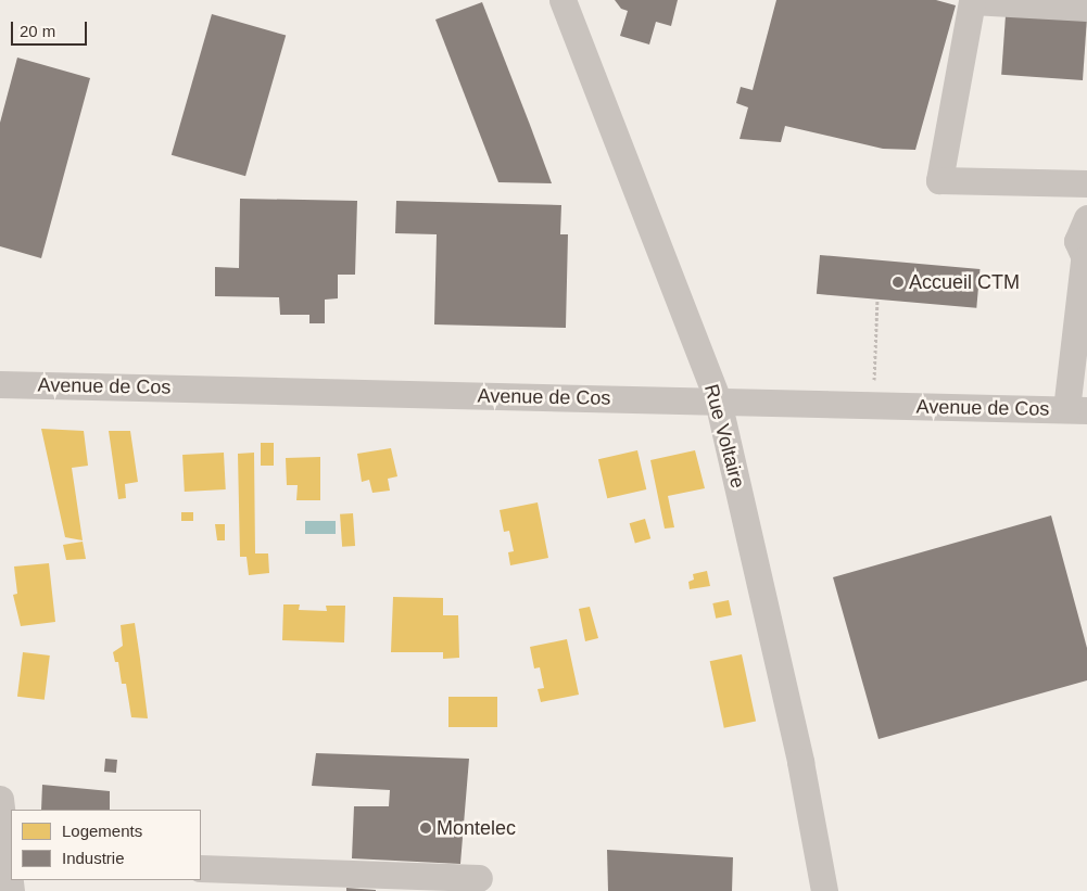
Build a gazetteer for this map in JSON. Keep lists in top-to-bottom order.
{
  "streets": {
    "street": ["Avenue de Cos", "Rue Voltaire"]
  },
  "crossings": [
    ["Avenue de Cos", "Rue Voltaire"]
  ],
  "places": ["Accueil CTM", "Montelec"],
  "legend": ["Logements", "Industrie"],
  "scale_bar": "20 m"
}
